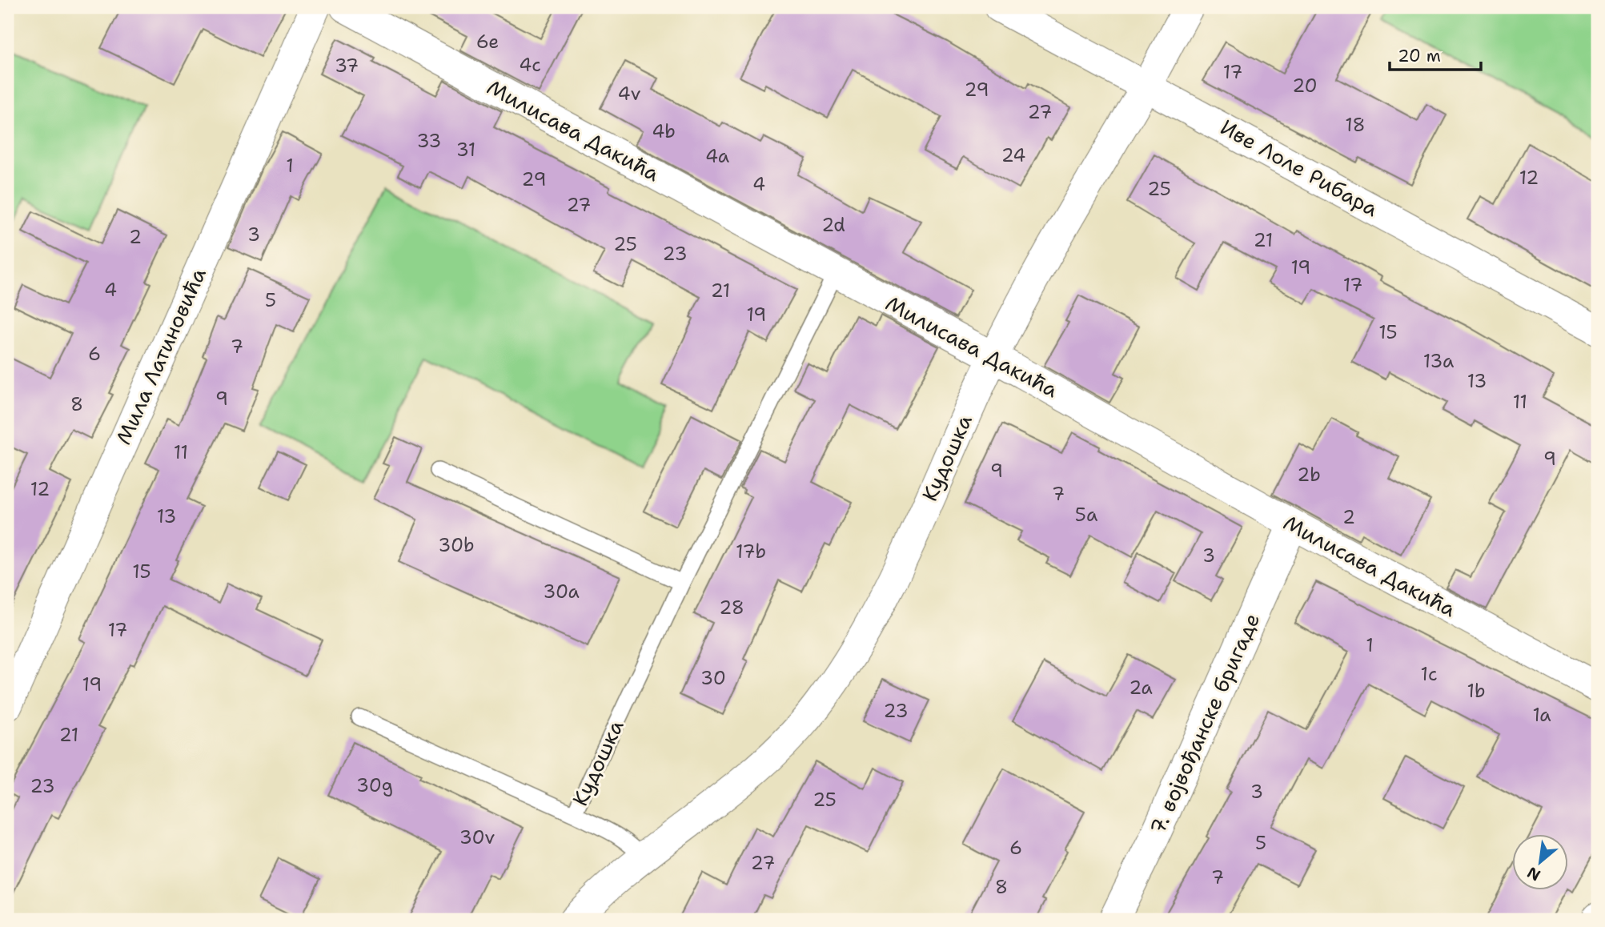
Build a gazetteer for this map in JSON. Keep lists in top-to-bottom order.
{
  "streets": {
    "street": [
      "Милисава Дакића",
      "Иве Лоле Рибара",
      "Мила Латиновића",
      "Кудошка",
      "7. војвођанске бригаде"
    ]
  },
  "crossings": [
    ["Милисава Дакића", "Кудошка"],
    ["Милисава Дакића", "7. војвођанске бригаде"],
    ["Иве Лоле Рибара", "Кудошка"]
  ],
  "house_numbers": [
    "6e",
    "4c",
    "37",
    "17",
    "20",
    "29",
    "4v",
    "27",
    "18",
    "4b",
    "33",
    "31",
    "24",
    "4a",
    "1",
    "12",
    "29",
    "4",
    "25",
    "27",
    "2d",
    "3",
    "2",
    "21",
    "25",
    "23",
    "19",
    "17",
    "4",
    "21",
    "5",
    "19",
    "15",
    "7",
    "6",
    "13a",
    "13",
    "9",
    "11",
    "8",
    "11",
    "9",
    "9",
    "2b",
    "12",
    "7",
    "5a",
    "13",
    "2",
    "30b",
    "17b",
    "3",
    "15",
    "30a",
    "28",
    "17",
    "1",
    "1c",
    "30",
    "19",
    "2a",
    "1b",
    "23",
    "1a",
    "21",
    "30g",
    "23",
    "3",
    "25",
    "30v",
    "5",
    "6",
    "27",
    "7",
    "8"
  ],
  "scale_bar": "20 m",
  "north": "bottom left"
}
